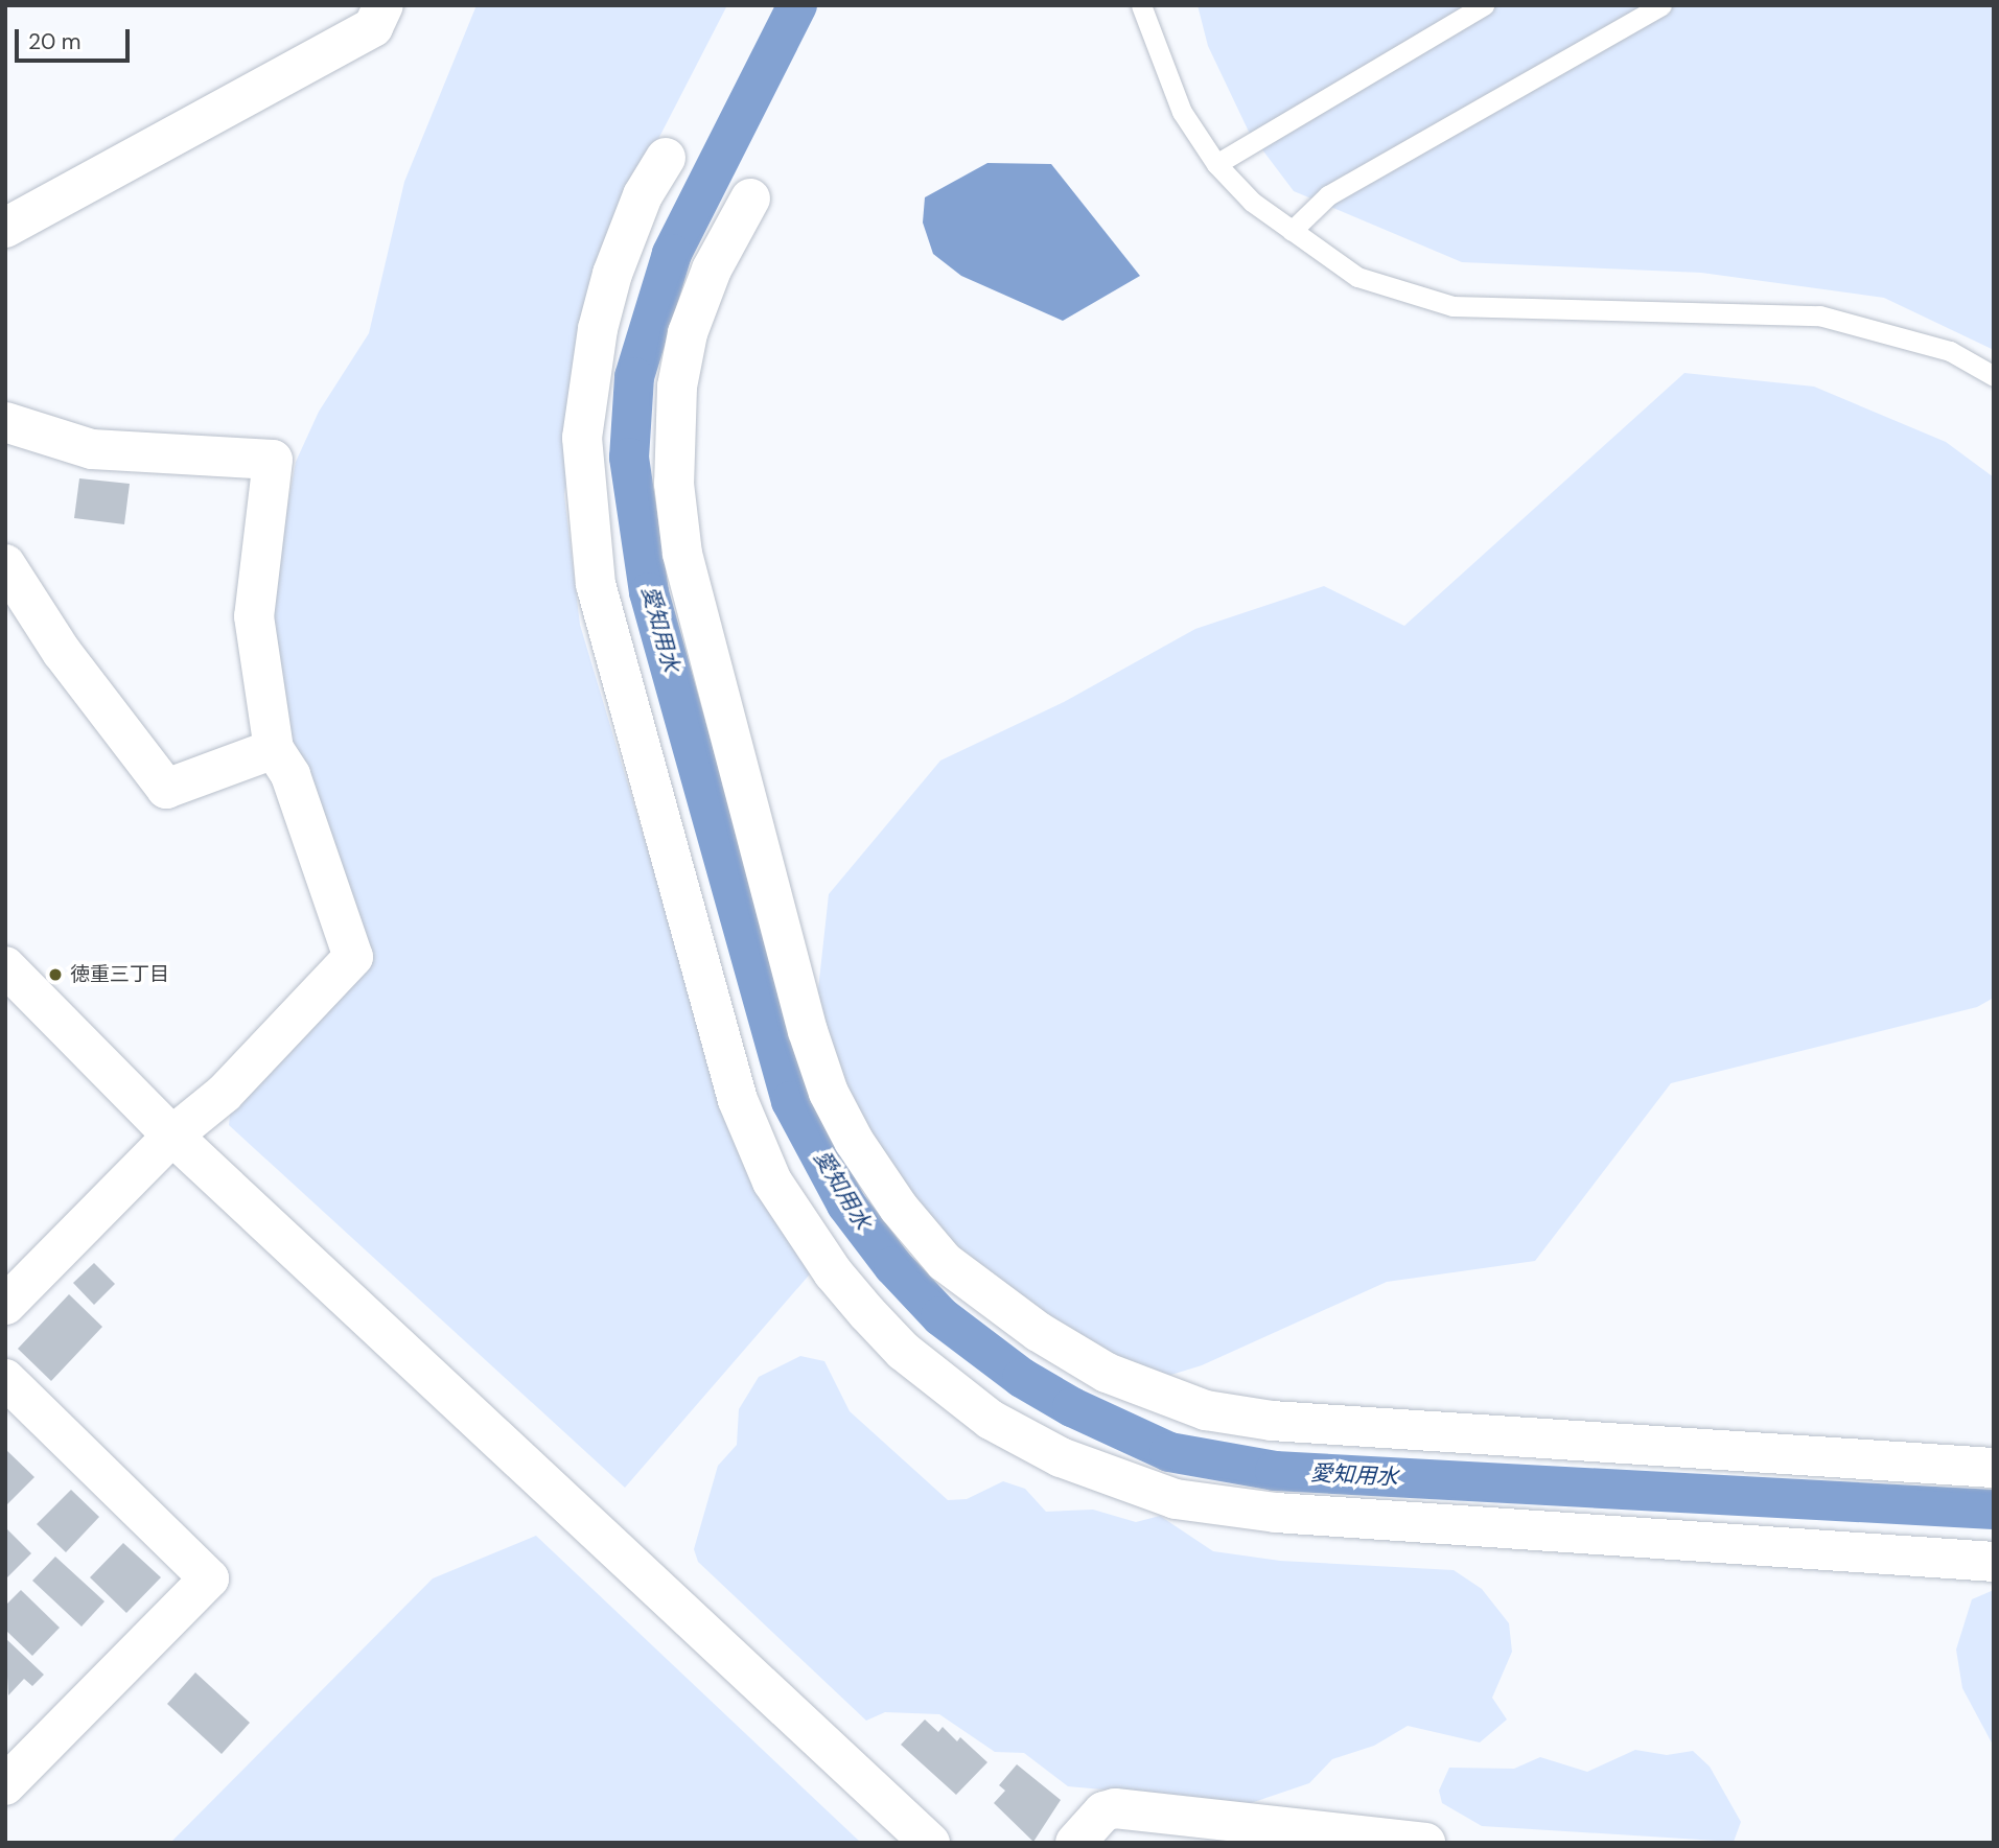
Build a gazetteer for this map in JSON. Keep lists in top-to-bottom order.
{
  "water": ["愛知用水"],
  "places": ["徳重三丁目"],
  "scale_bar": "20 m"
}
